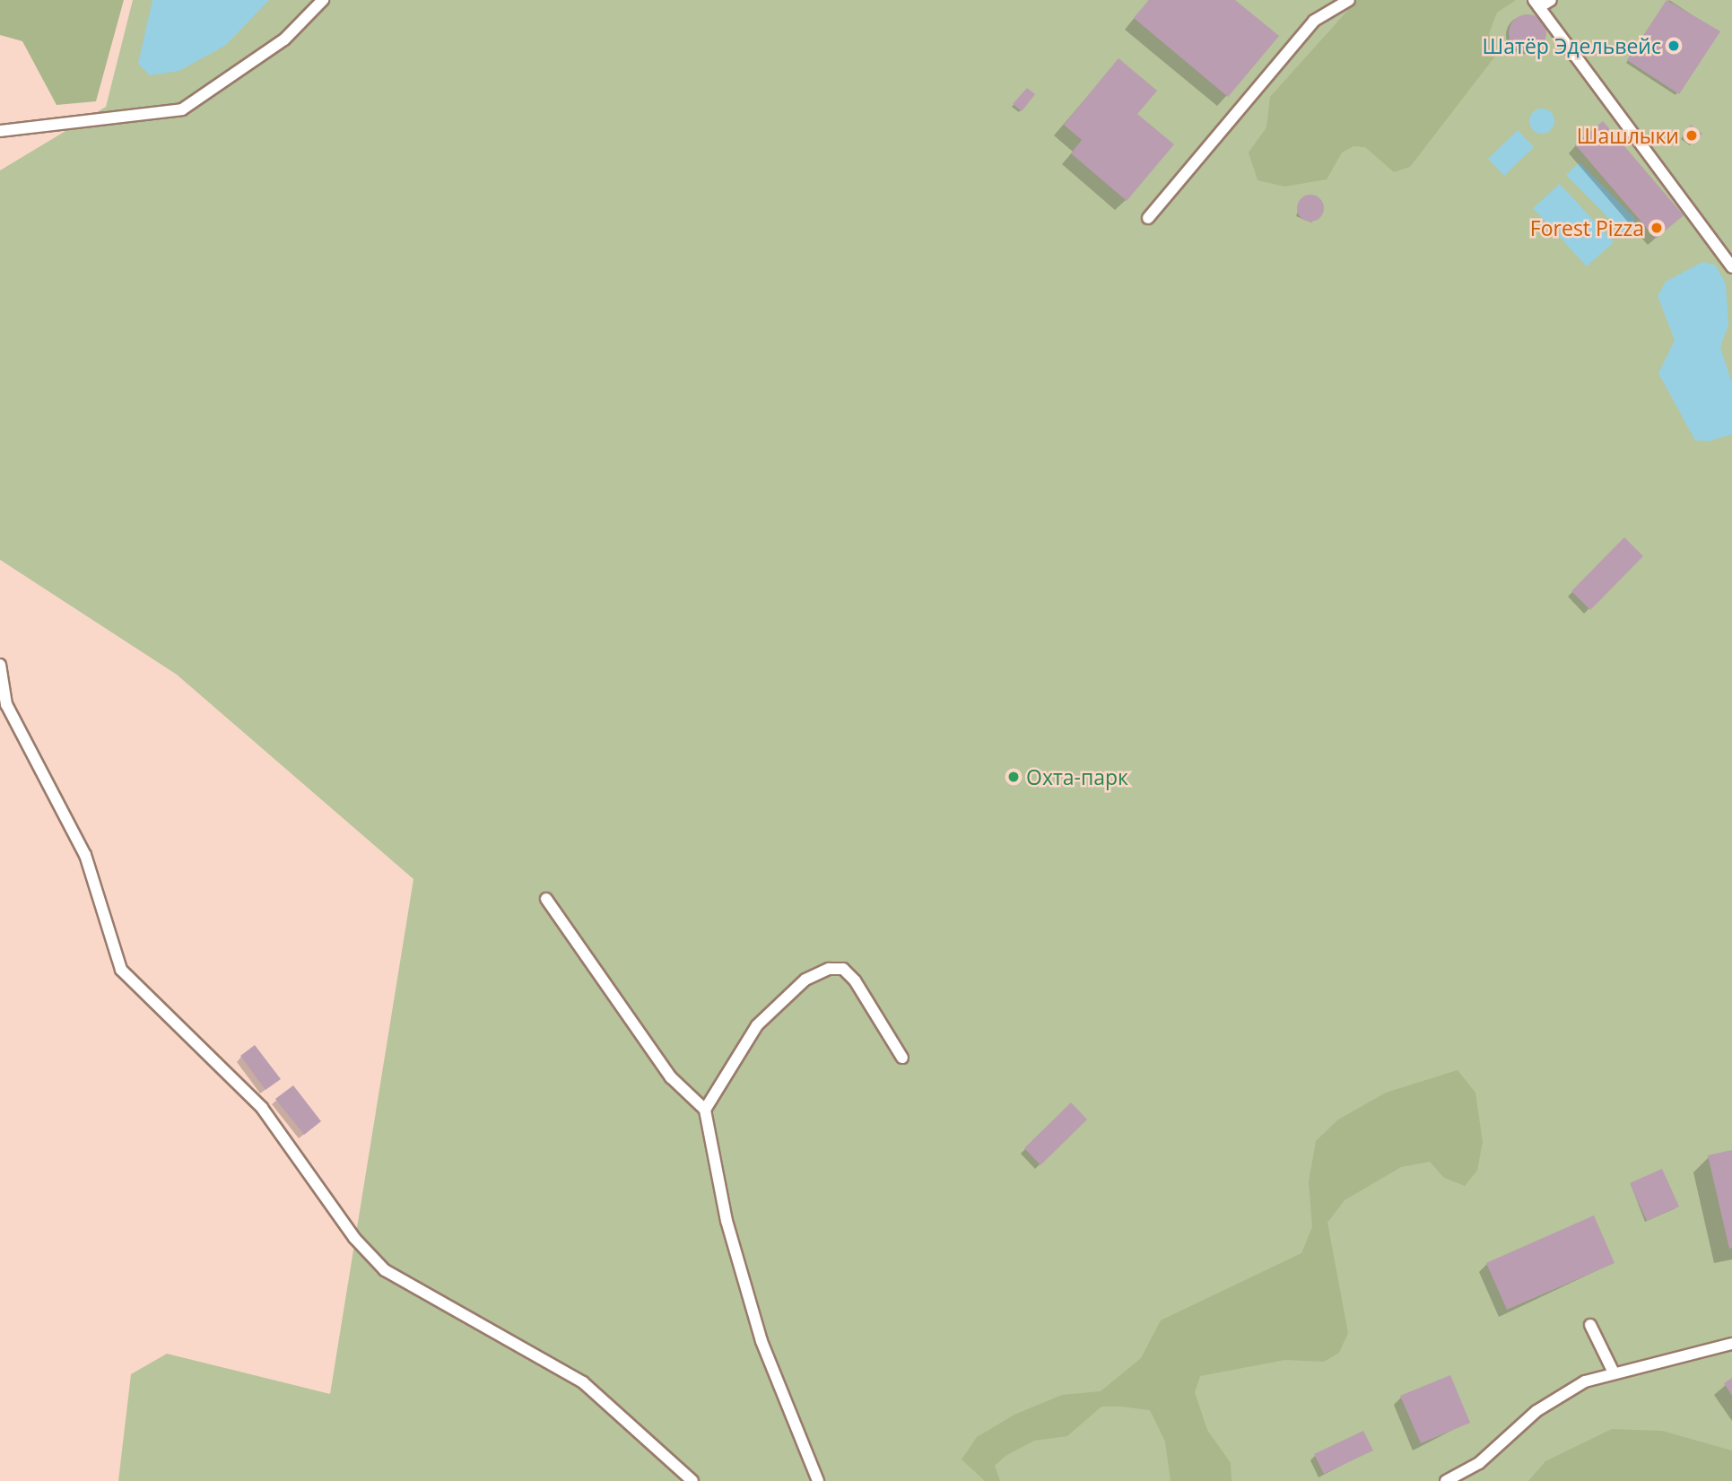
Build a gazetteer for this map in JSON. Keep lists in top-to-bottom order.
{
  "places": [
    "Шатёр Эдельвейс",
    "Шашлыки",
    "Forest Pizza",
    "Охта-парк"
  ]
}
